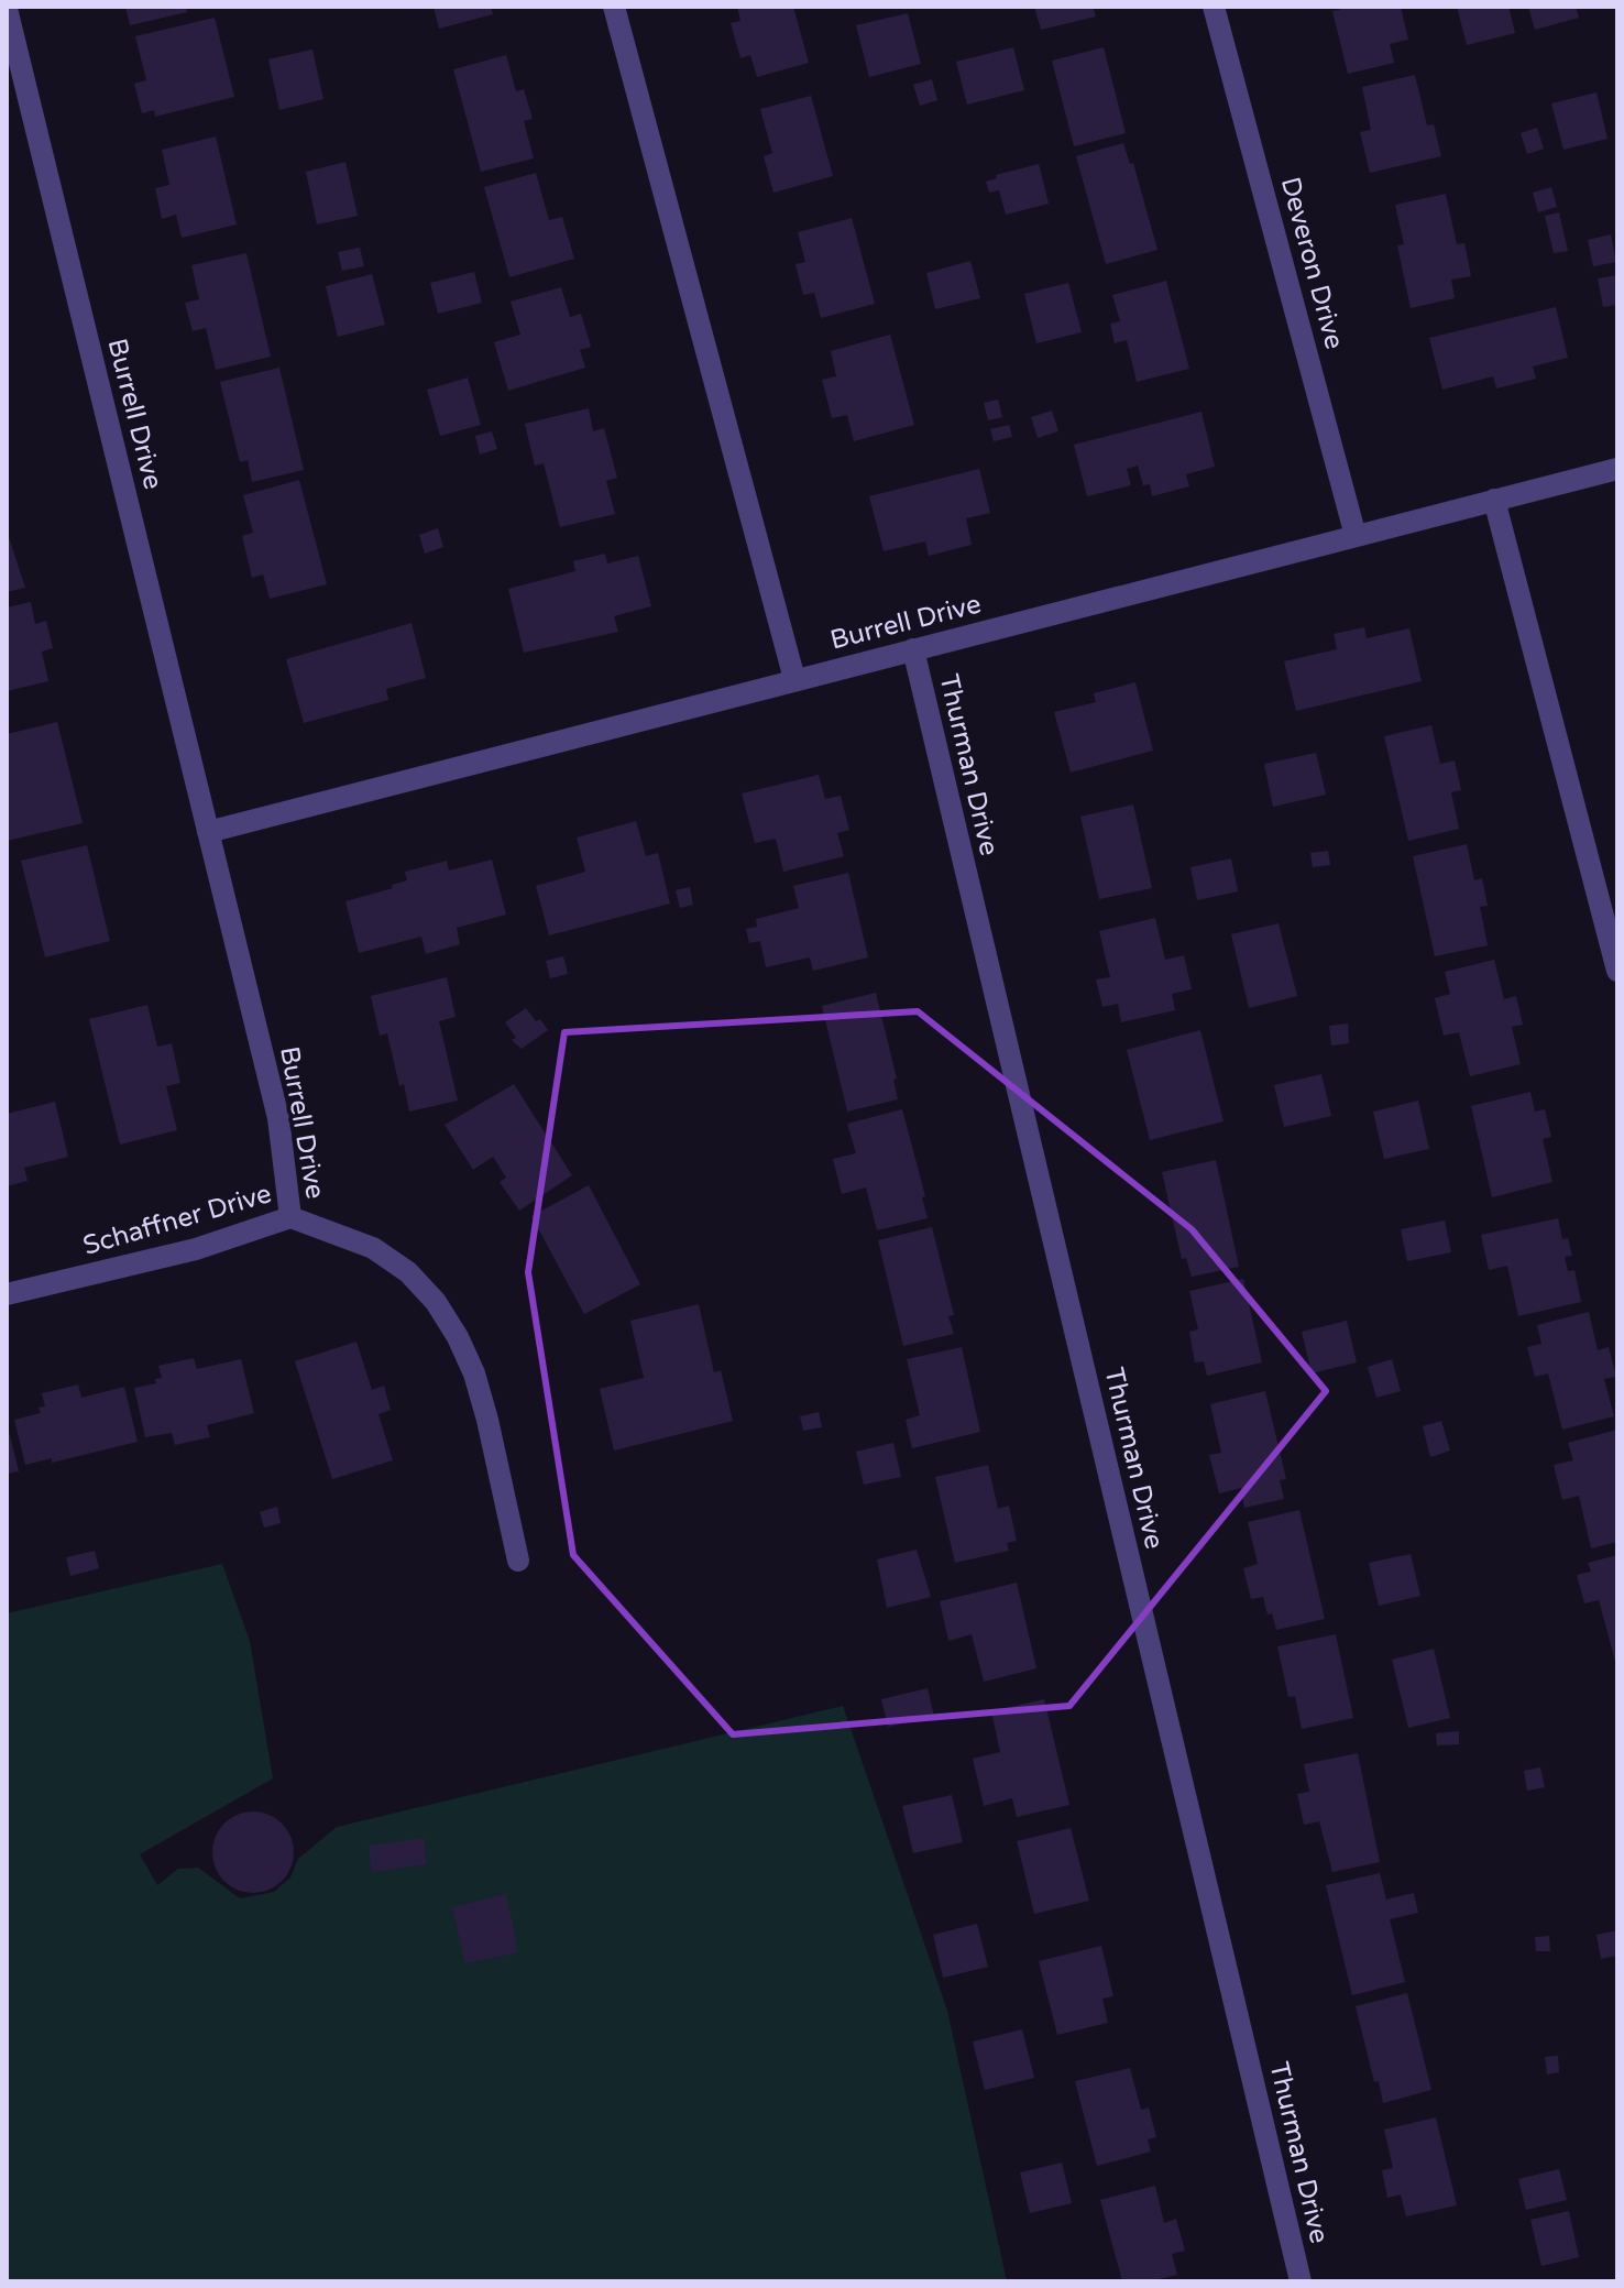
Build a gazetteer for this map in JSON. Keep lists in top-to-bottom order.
{
  "streets": {
    "street": [
      "Deveron Drive",
      "Burrell Drive",
      "Thurman Drive",
      "Schaffner Drive"
    ]
  },
  "crossings": [
    ["Deveron Drive", "Burrell Drive"],
    ["Burrell Drive", "Thurman Drive"],
    ["Burrell Drive", "Schaffner Drive"]
  ]
}
